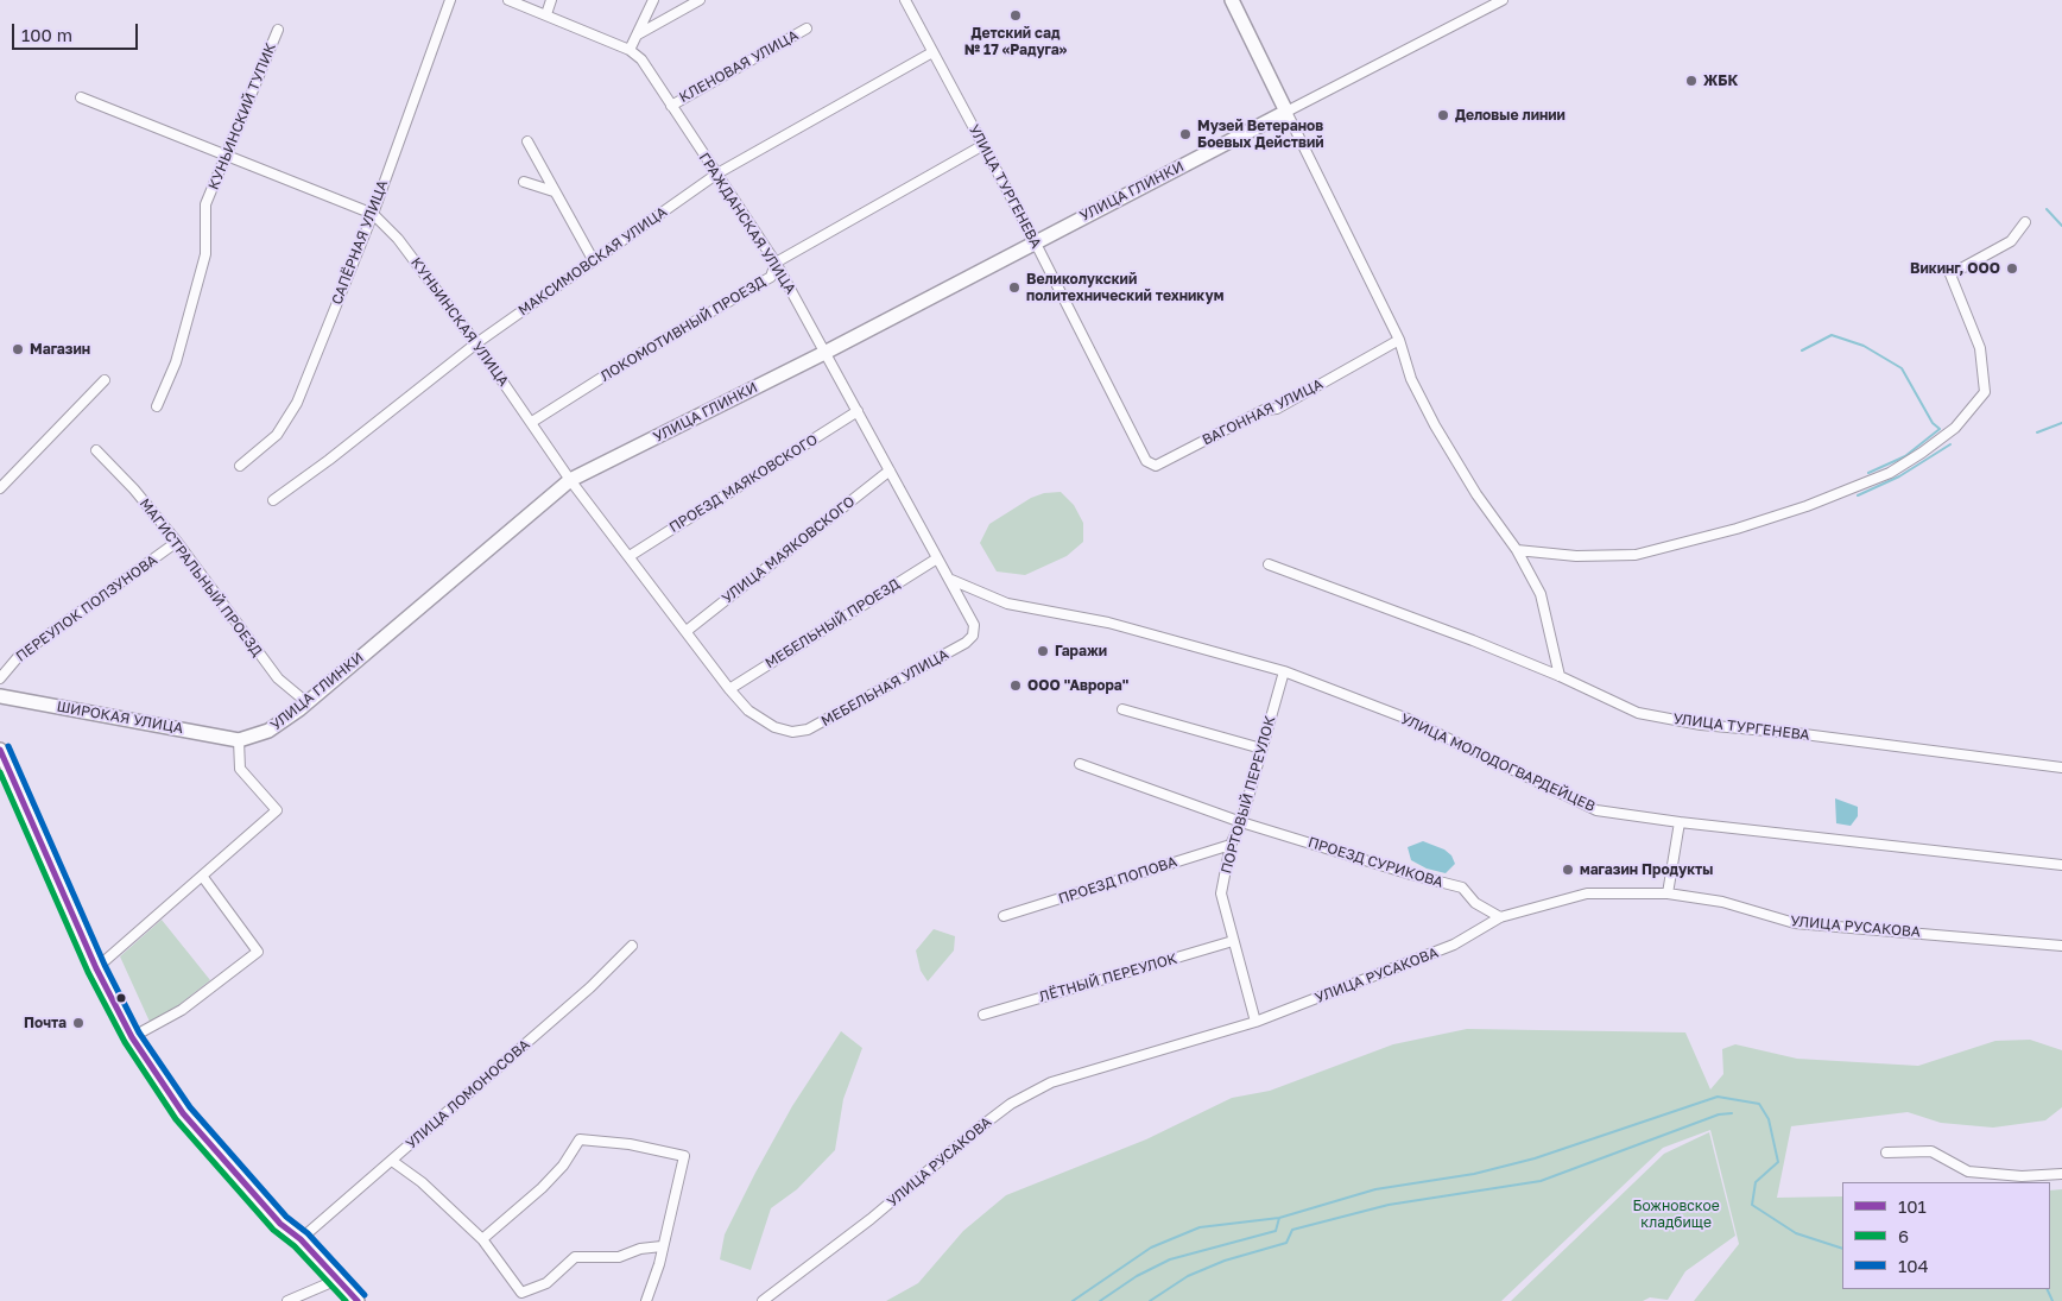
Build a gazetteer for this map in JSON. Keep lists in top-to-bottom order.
{
  "streets": {
    "street": [
      "КЛЕНОВАЯ УЛИЦА",
      "КУНЬИНСКИЙ ТУПИК",
      "УЛИЦА ТУРГЕНЕВА",
      "УЛИЦА ГЛИНКИ",
      "ГРАЖДАНСКАЯ УЛИЦА",
      "САПЁРНАЯ УЛИЦА",
      "МАКСИМОВСКАЯ УЛИЦА",
      "КУНЬИНСКАЯ УЛИЦА",
      "ЛОКОМОТИВНЫЙ ПРОЕЗД",
      "ВАГОННАЯ УЛИЦА",
      "ПРОЕЗД МАЯКОВСКОГО",
      "УЛИЦА МАЯКОВСКОГО",
      "МАГИСТРАЛЬНЫЙ ПРОЕЗД",
      "ПЕРЕУЛОК ПОЛЗУНОВА",
      "МЕБЕЛЬНЫЙ ПРОЕЗД",
      "МЕБЕЛЬНАЯ УЛИЦА",
      "ШИРОКАЯ УЛИЦА",
      "УЛИЦА МОЛОДОГВАРДЕЙЦЕВ",
      "ПОРТОВЫЙ ПЕРЕУЛОК",
      "ПРОЕЗД СУРИКОВА",
      "ПРОЕЗД ПОПОВА",
      "УЛИЦА РУСАКОВА",
      "ЛЁТНЫЙ ПЕРЕУЛОК",
      "УЛИЦА ЛОМОНОСОВА"
    ]
  },
  "crossings": [
    ["КЛЕНОВАЯ УЛИЦА", "ГРАЖДАНСКАЯ УЛИЦА"],
    ["КУНЬИНСКИЙ ТУПИК", "КУНЬИНСКАЯ УЛИЦА"],
    ["УЛИЦА ТУРГЕНЕВА", "УЛИЦА ГЛИНКИ"],
    ["УЛИЦА ТУРГЕНЕВА", "МАКСИМОВСКАЯ УЛИЦА"],
    ["УЛИЦА ТУРГЕНЕВА", "ЛОКОМОТИВНЫЙ ПРОЕЗД"],
    ["УЛИЦА ТУРГЕНЕВА", "ВАГОННАЯ УЛИЦА"],
    ["УЛИЦА ГЛИНКИ", "ГРАЖДАНСКАЯ УЛИЦА"],
    ["УЛИЦА ГЛИНКИ", "КУНЬИНСКАЯ УЛИЦА"],
    ["УЛИЦА ГЛИНКИ", "МАГИСТРАЛЬНЫЙ ПРОЕЗД"],
    ["УЛИЦА ГЛИНКИ", "ШИРОКАЯ УЛИЦА"],
    ["ГРАЖДАНСКАЯ УЛИЦА", "МАКСИМОВСКАЯ УЛИЦА"],
    ["ГРАЖДАНСКАЯ УЛИЦА", "ЛОКОМОТИВНЫЙ ПРОЕЗД"],
    ["ГРАЖДАНСКАЯ УЛИЦА", "ПРОЕЗД МАЯКОВСКОГО"],
    ["ГРАЖДАНСКАЯ УЛИЦА", "УЛИЦА МАЯКОВСКОГО"],
    ["ГРАЖДАНСКАЯ УЛИЦА", "МЕБЕЛЬНЫЙ ПРОЕЗД"],
    ["ГРАЖДАНСКАЯ УЛИЦА", "МЕБЕЛЬНАЯ УЛИЦА"],
    ["ГРАЖДАНСКАЯ УЛИЦА", "УЛИЦА МОЛОДОГВАРДЕЙЦЕВ"],
    ["САПЁРНАЯ УЛИЦА", "КУНЬИНСКАЯ УЛИЦА"],
    ["МАКСИМОВСКАЯ УЛИЦА", "КУНЬИНСКАЯ УЛИЦА"],
    ["КУНЬИНСКАЯ УЛИЦА", "ЛОКОМОТИВНЫЙ ПРОЕЗД"],
    ["КУНЬИНСКАЯ УЛИЦА", "ПРОЕЗД МАЯКОВСКОГО"],
    ["КУНЬИНСКАЯ УЛИЦА", "УЛИЦА МАЯКОВСКОГО"],
    ["КУНЬИНСКАЯ УЛИЦА", "МЕБЕЛЬНЫЙ ПРОЕЗД"],
    ["КУНЬИНСКАЯ УЛИЦА", "МЕБЕЛЬНАЯ УЛИЦА"],
    ["МАГИСТРАЛЬНЫЙ ПРОЕЗД", "ПЕРЕУЛОК ПОЛЗУНОВА"],
    ["УЛИЦА МОЛОДОГВАРДЕЙЦЕВ", "ПОРТОВЫЙ ПЕРЕУЛОК"],
    ["ПОРТОВЫЙ ПЕРЕУЛОК", "ПРОЕЗД СУРИКОВА"],
    ["ПОРТОВЫЙ ПЕРЕУЛОК", "ПРОЕЗД ПОПОВА"],
    ["ПОРТОВЫЙ ПЕРЕУЛОК", "УЛИЦА РУСАКОВА"],
    ["ПОРТОВЫЙ ПЕРЕУЛОК", "ЛЁТНЫЙ ПЕРЕУЛОК"],
    ["ПРОЕЗД СУРИКОВА", "УЛИЦА РУСАКОВА"]
  ],
  "parks": ["Божновское кладбище"],
  "places": [
    "Детский сад № 17 «Радуга»",
    "ЖБК",
    "Деловые линии",
    "Музей Ветеранов Боевых Действий",
    "Викинг, ООО",
    "Великолукский политехнический техникум",
    "Магазин",
    "Гаражи",
    "ООО \"Аврора\"",
    "магазин Продукты",
    "Почта"
  ],
  "lines": ["transit line 104", "transit line 101", "transit line 6"],
  "legend": ["101", "6", "104"],
  "scale_bar": "100 m"
}
